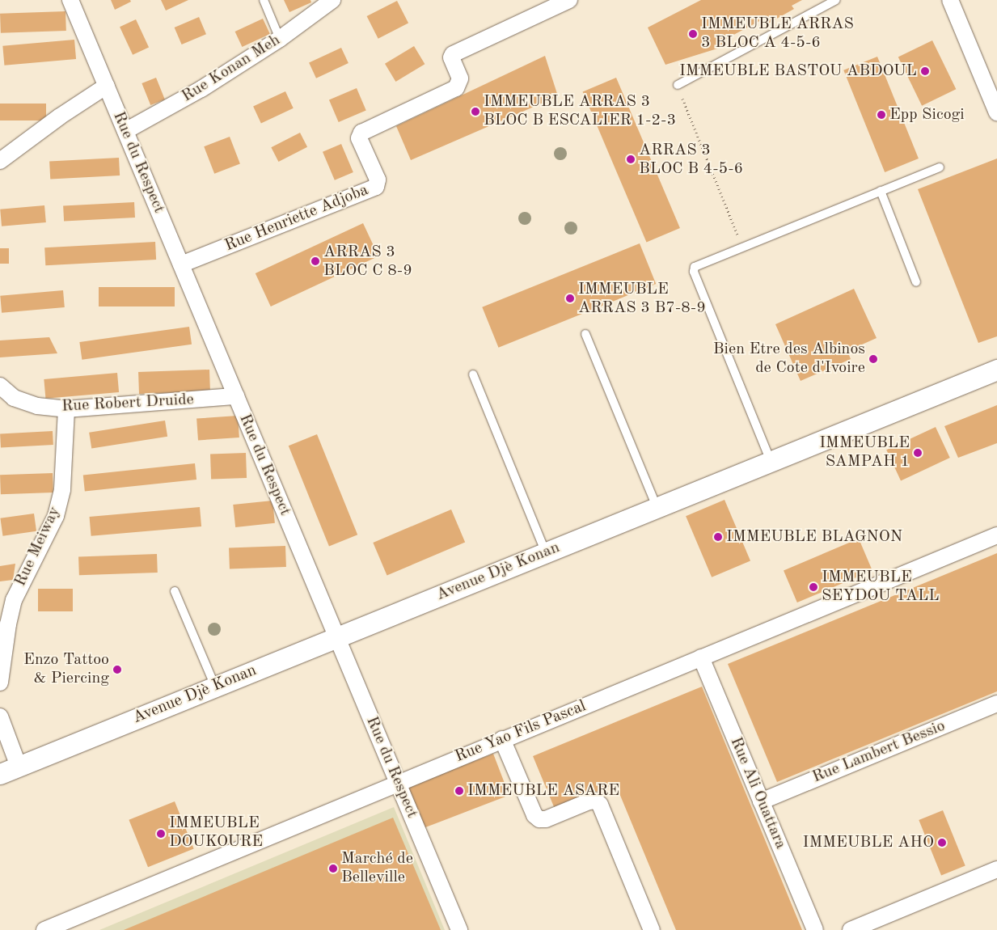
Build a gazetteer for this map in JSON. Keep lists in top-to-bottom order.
{
  "streets": {
    "street": [
      "Rue Konan Meh",
      "Rue du Respect",
      "Rue Henriette Adjoba",
      "Rue Robert Druide",
      "Rue Meiway",
      "Avenue Djè Konan",
      "Rue Yao Fils Pascal",
      "Rue Lambert Bessio",
      "Rue Ali Ouattara"
    ]
  },
  "crossings": [
    ["Rue Konan Meh", "Rue du Respect"],
    ["Rue du Respect", "Rue Henriette Adjoba"],
    ["Rue du Respect", "Rue Robert Druide"],
    ["Rue du Respect", "Avenue Djè Konan"],
    ["Rue du Respect", "Rue Yao Fils Pascal"],
    ["Rue Robert Druide", "Rue Meiway"],
    ["Rue Yao Fils Pascal", "Rue Ali Ouattara"],
    ["Rue Lambert Bessio", "Rue Ali Ouattara"]
  ],
  "places": [
    "IMMEUBLE ARRAS 3 BLOC A 4-5-6",
    "IMMEUBLE BASTOU ABDOUL",
    "IMMEUBLE ARRAS 3 BLOC B ESCALIER 1-2-3",
    "Epp Sicogi",
    "ARRAS 3 BLOC B 4-5-6",
    "ARRAS 3 BLOC C 8-9",
    "IMMEUBLE ARRAS 3 B7-8-9",
    "Bien Etre des Albinos de Cote d'Ivoire",
    "IMMEUBLE SAMPAH 1",
    "IMMEUBLE BLAGNON",
    "IMMEUBLE SEYDOU TALL",
    "Enzo Tattoo & Piercing",
    "IMMEUBLE ASARE",
    "IMMEUBLE DOUKOURE",
    "IMMEUBLE AHO",
    "Marché de Belleville"
  ]
}
